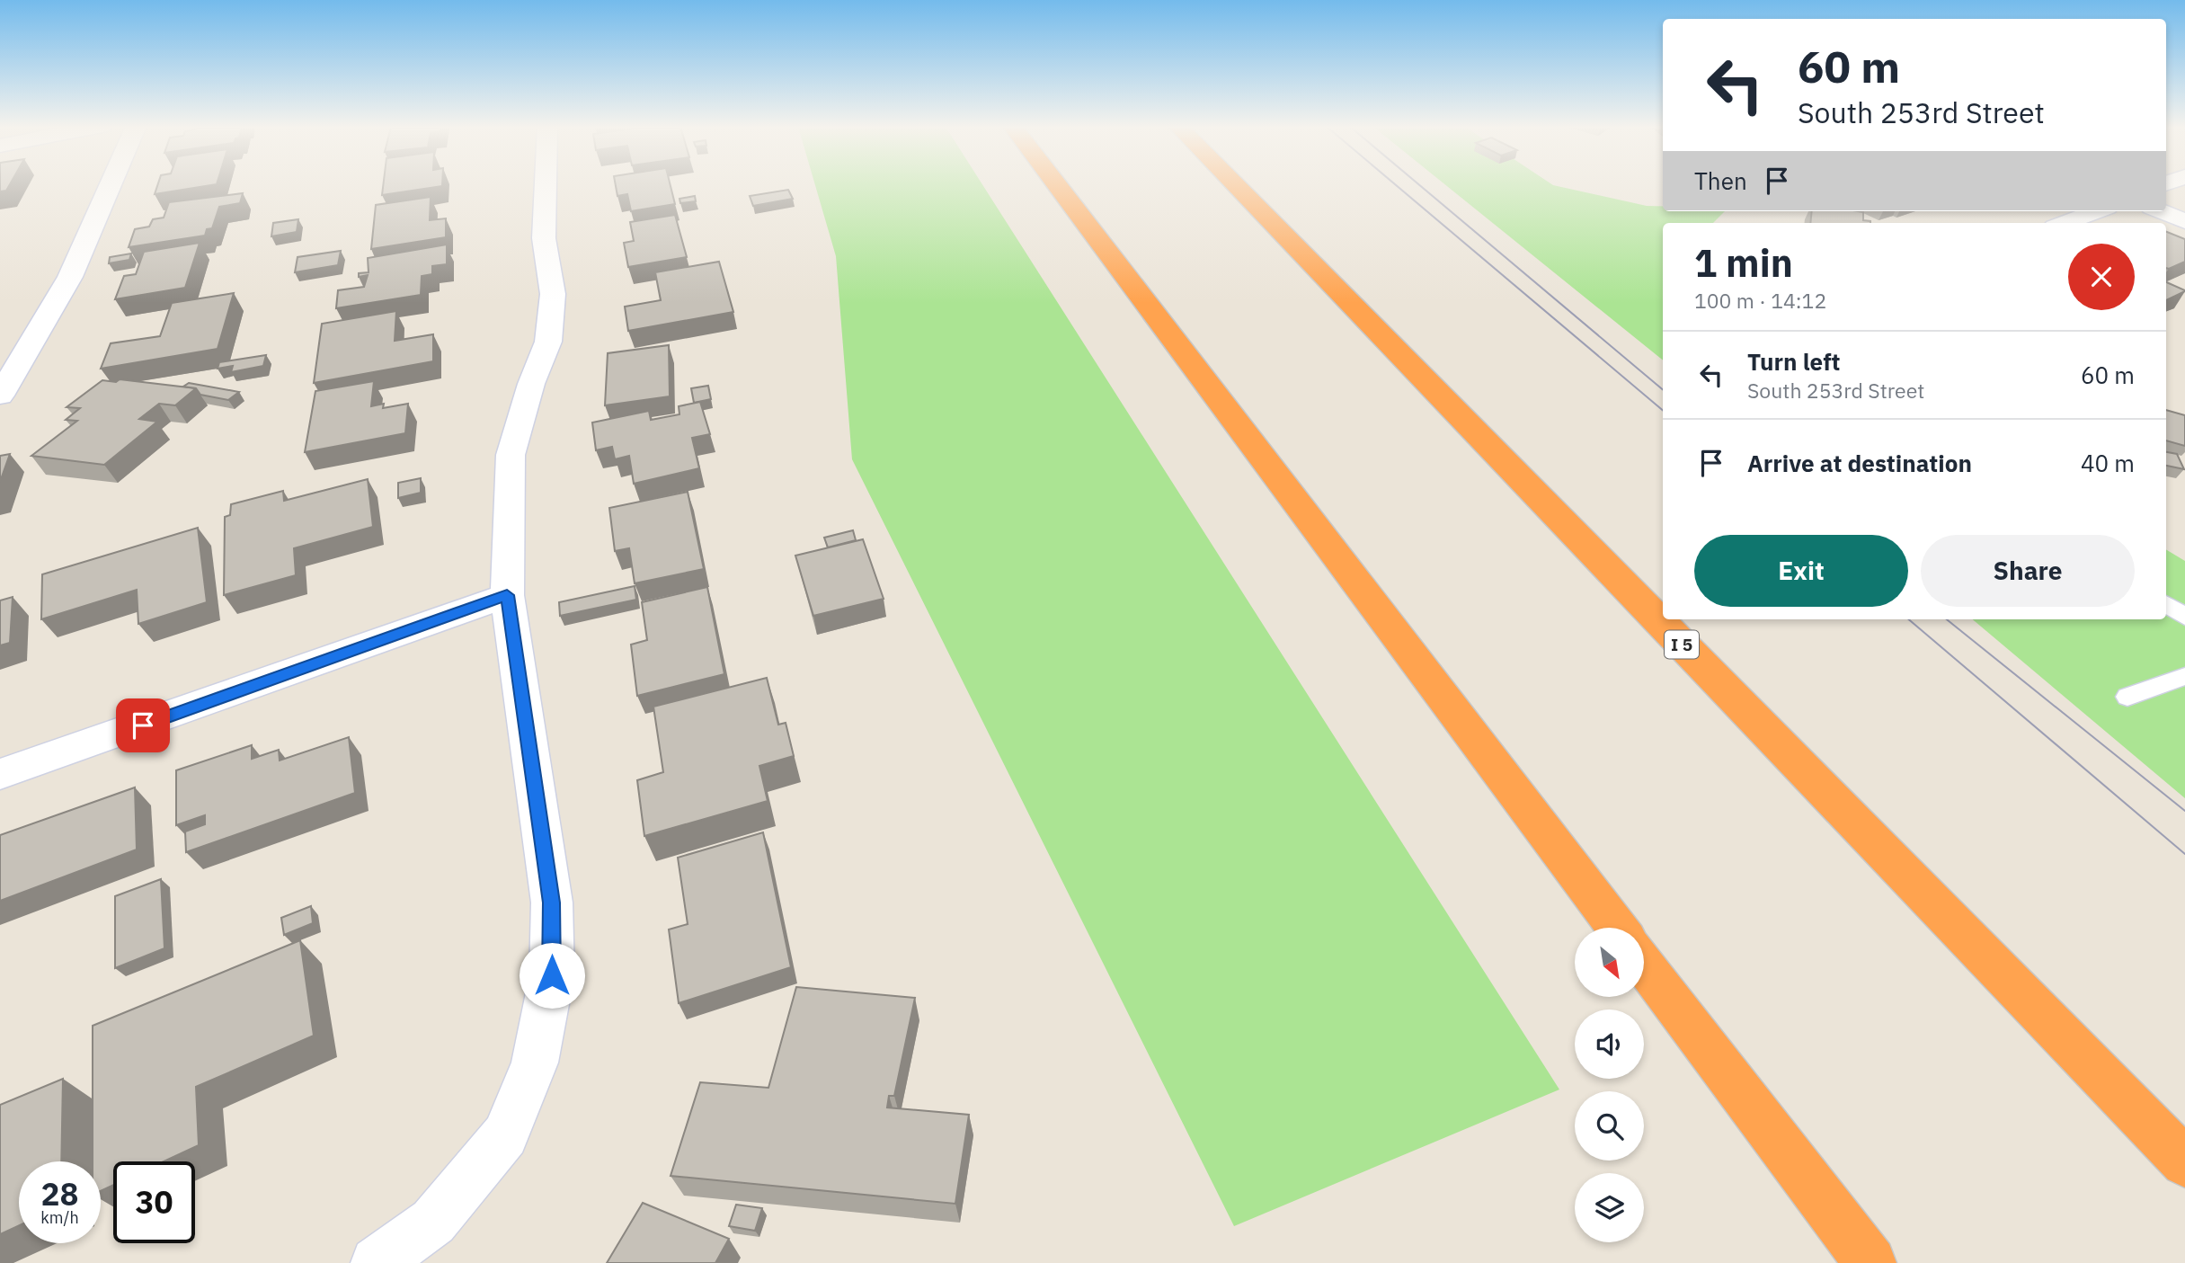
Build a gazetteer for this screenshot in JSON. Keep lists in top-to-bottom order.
{
  "streets": {
    "highway": ["I 5"]
  },
  "north": "bottom right",
  "page": {
    "turn": ["60 m", "South 253rd Street"],
    "then": "Then",
    "heading": ["1 min", "100 m · 14:12"],
    "list": [
      {
        "name": "Turn left",
        "note": "South 253rd Street",
        "value": "60 m"
      },
      {
        "name": "Arrive at destination",
        "value": "40 m"
      }
    ],
    "buttons": ["Exit", "Share"],
    "speed": "28 km/h",
    "limit": "30"
  }
}
